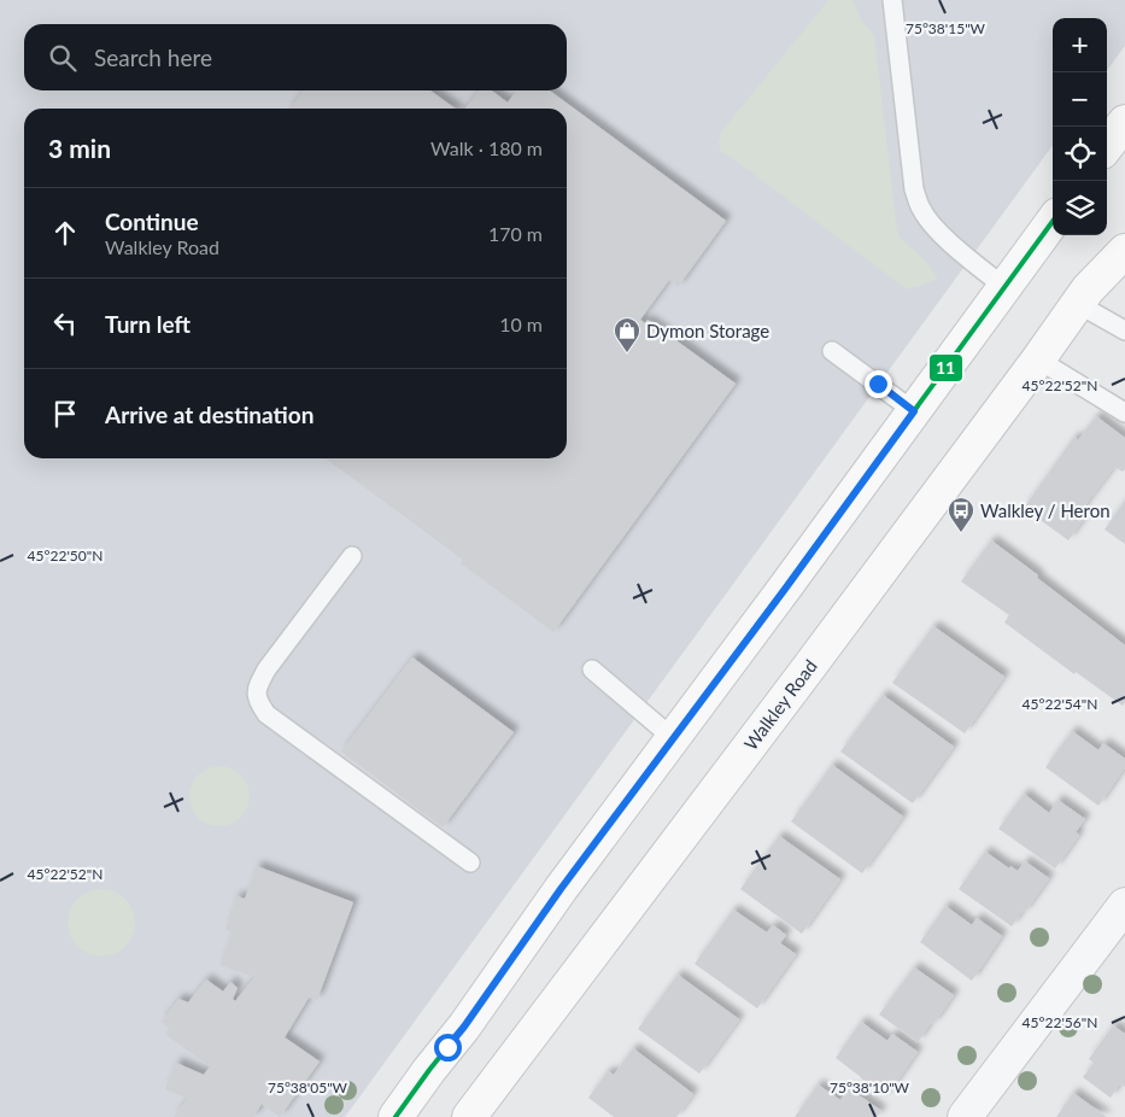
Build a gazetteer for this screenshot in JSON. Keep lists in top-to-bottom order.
{
  "streets": {
    "main road": ["Walkley Road"]
  },
  "places": {
    "shop": ["Dymon Storage"],
    "bus stop": ["Walkley / Heron"]
  },
  "lines": ["transit line 11"],
  "page": {
    "map_buttons": ["+", "−"],
    "search": "Search here",
    "heading": ["3 min", "Walk · 180 m"],
    "list": [
      ["Continue", "Walkley Road", "170 m"],
      ["Turn left", "10 m"],
      "Arrive at destination"
    ]
  },
  "coordinates": [
    "75°38'15\"W",
    "45°22'52\"N",
    "45°22'50\"N",
    "45°22'54\"N",
    "45°22'56\"N",
    "75°38'05\"W",
    "75°38'10\"W"
  ]
}
